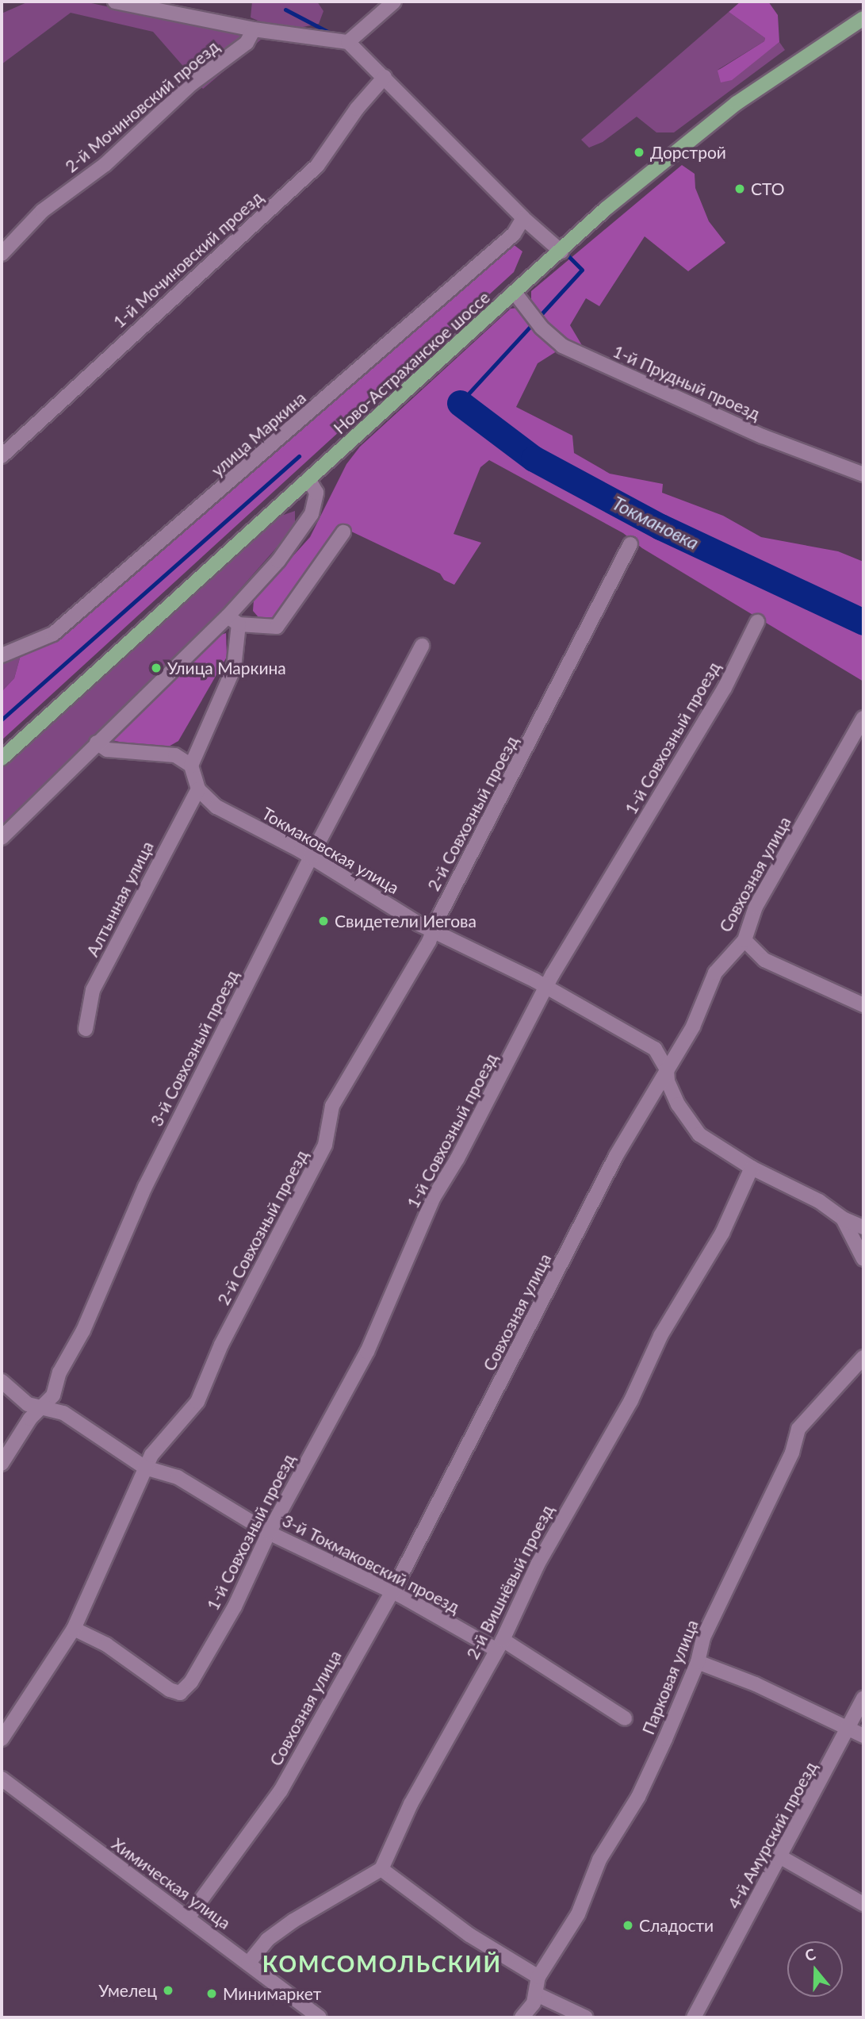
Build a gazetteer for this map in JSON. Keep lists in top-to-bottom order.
{
  "streets": {
    "main road": ["Ново-Астраханское шоссе"],
    "street": [
      "2-й Мочиновский проезд",
      "1-й Мочиновский проезд",
      "1-й Прудный проезд",
      "улица Маркина",
      "1-й Совхозный проезд",
      "2-й Совхозный проезд",
      "Токмаковская улица",
      "Совхозная улица",
      "Алтынная улица",
      "3-й Совхозный проезд",
      "3-й Токмаковский проезд",
      "2-й Вишнёвый проезд",
      "Парковая улица",
      "4-й Амурский проезд",
      "Химическая улица"
    ]
  },
  "crossings": [
    ["Ново-Астраханское шоссе", "1-й Прудный проезд"],
    ["1-й Совхозный проезд", "2-й Совхозный проезд"],
    ["1-й Совхозный проезд", "Токмаковская улица"],
    ["1-й Совхозный проезд", "3-й Токмаковский проезд"],
    ["2-й Совхозный проезд", "Токмаковская улица"],
    ["2-й Совхозный проезд", "3-й Токмаковский проезд"],
    ["Токмаковская улица", "Совхозная улица"],
    ["Токмаковская улица", "Алтынная улица"],
    ["Токмаковская улица", "3-й Совхозный проезд"],
    ["Токмаковская улица", "2-й Вишнёвый проезд"],
    ["Совхозная улица", "3-й Токмаковский проезд"],
    ["Совхозная улица", "Химическая улица"],
    ["3-й Совхозный проезд", "3-й Токмаковский проезд"],
    ["3-й Токмаковский проезд", "2-й Вишнёвый проезд"]
  ],
  "districts": ["КОМСОМОЛЬСКИЙ"],
  "water": ["Токмановка"],
  "places": [
    "Дорстрой",
    "СТО",
    "Улица Маркина",
    "Свидетели Иегова",
    "Сладости",
    "Умелец",
    "Минимаркет"
  ],
  "north": "top"
}
